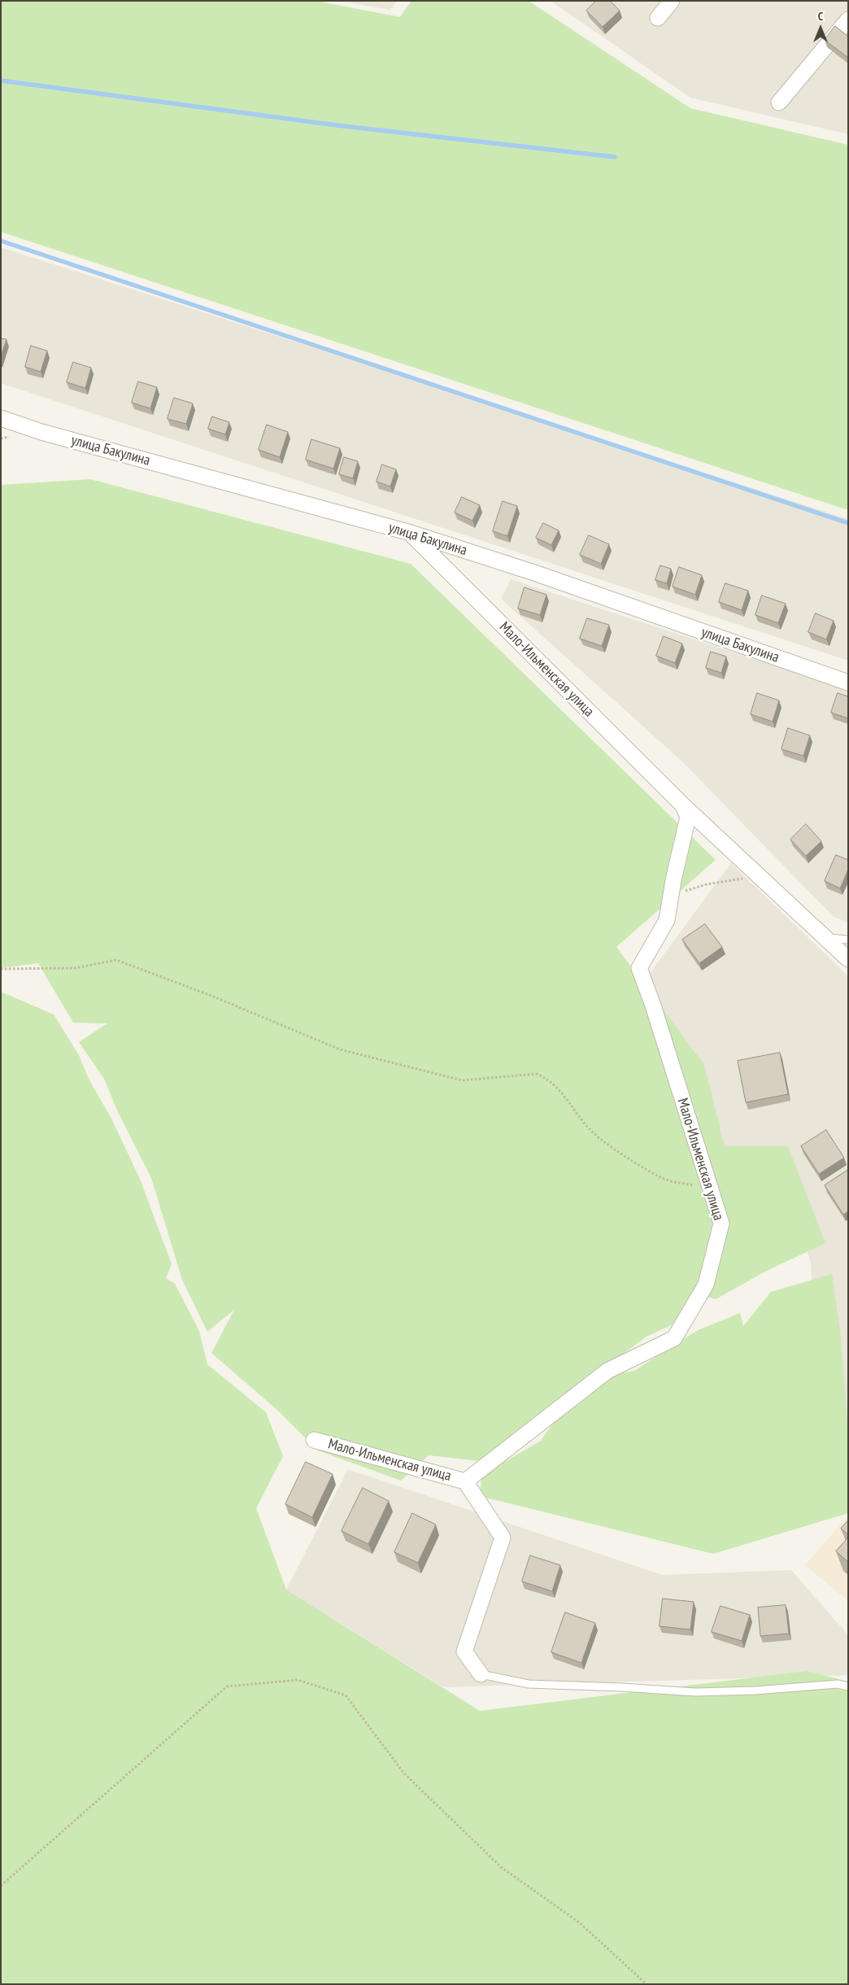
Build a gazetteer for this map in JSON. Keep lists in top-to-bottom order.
{
  "streets": {
    "street": ["улица Бакулина", "Мало-Ильменская улица"]
  },
  "crossings": [
    ["улица Бакулина", "Мало-Ильменская улица"]
  ],
  "north": "top"
}
